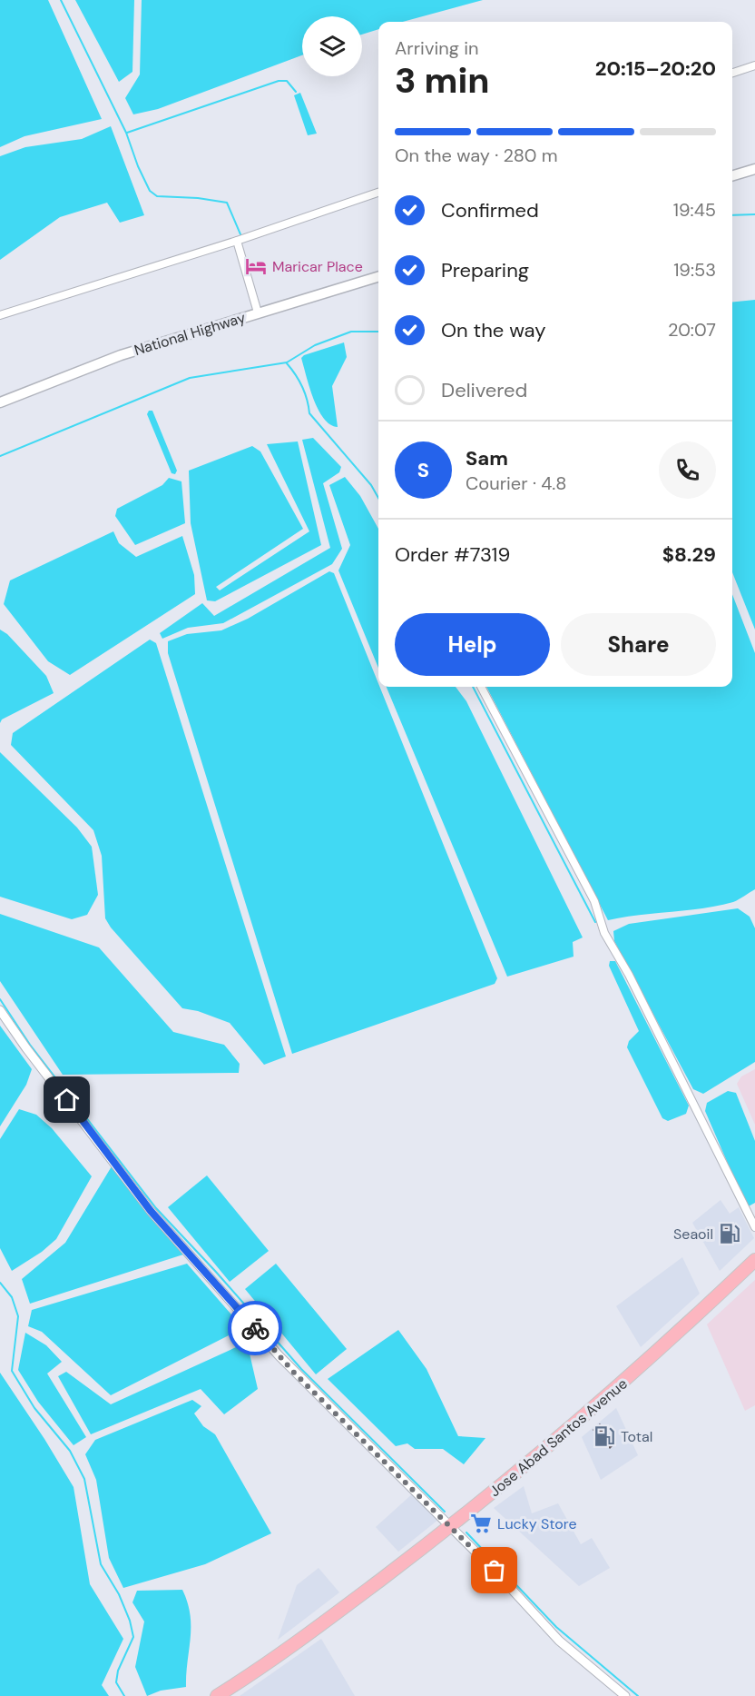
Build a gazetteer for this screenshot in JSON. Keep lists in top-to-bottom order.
{
  "streets": {
    "highway": ["Jose Abad Santos Avenue"],
    "main road": ["National Highway"]
  },
  "places": {
    "hotel": ["Maricar Place"],
    "fuel station": ["Seaoil", "Total"],
    "supermarket": ["Lucky Store"]
  },
  "page": {
    "heading": ["3 min", "Arriving in", "20:15–20:20"],
    "panel": [
      "Sam",
      "Courier · 4.8",
      "Order #7319",
      "$8.29"
    ],
    "bar": "On the way · 280 m",
    "list": [
      ["Confirmed", "19:45"],
      ["Preparing", "19:53"],
      ["On the way", "20:07"],
      "Delivered"
    ],
    "round": "S",
    "buttons": ["Help", "Share"]
  }
}
